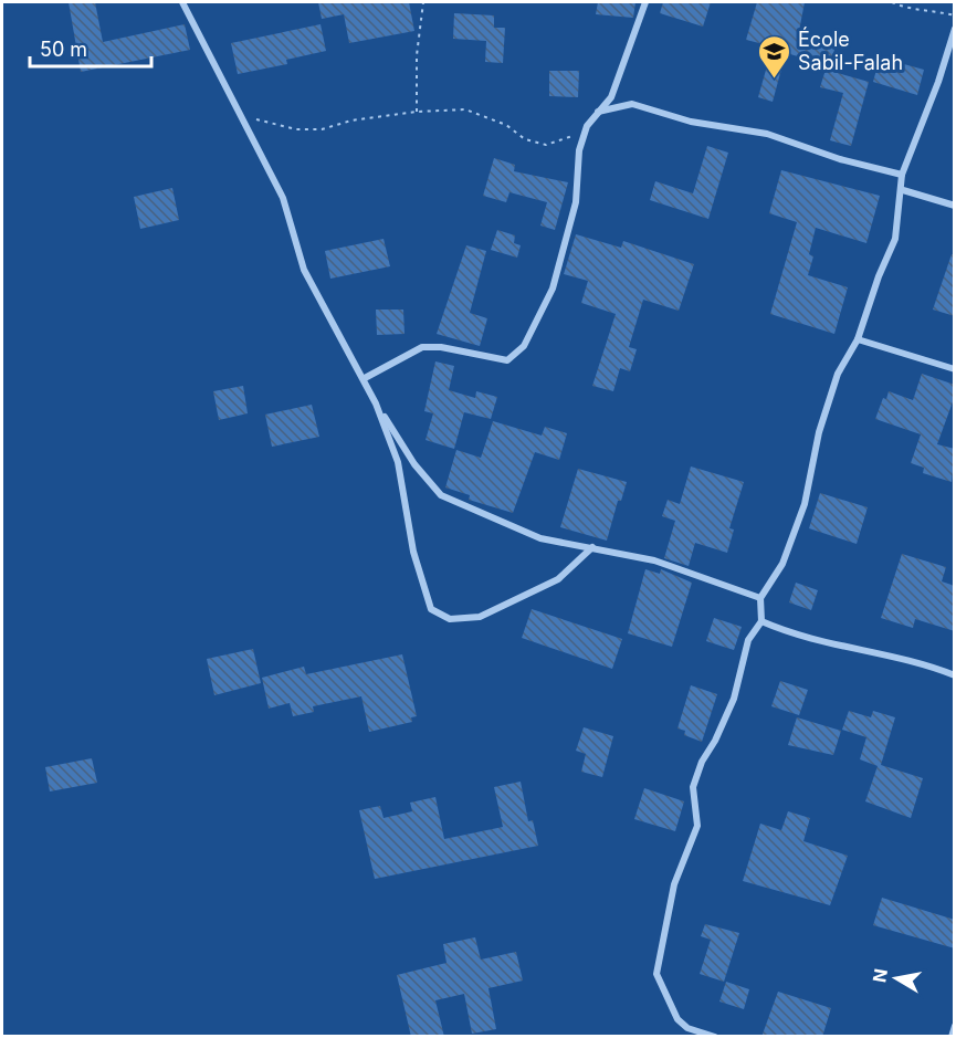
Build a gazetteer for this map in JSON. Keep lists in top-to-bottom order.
{
  "places": {
    "school or university": ["École Sabil-Falah"]
  },
  "scale_bar": "50 m",
  "north": "left"
}
